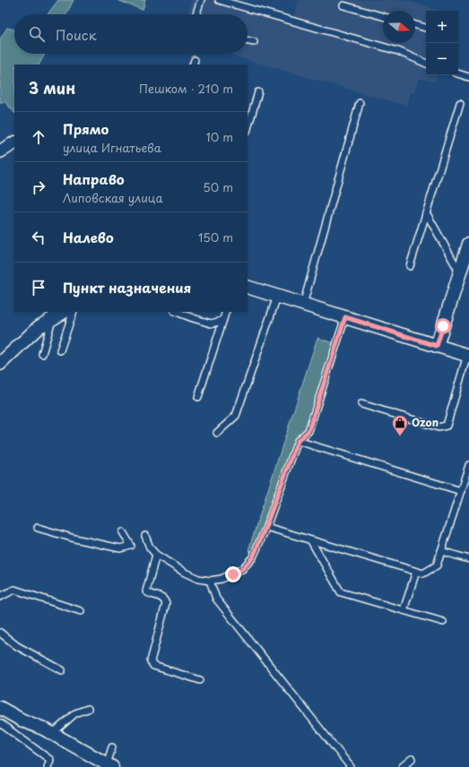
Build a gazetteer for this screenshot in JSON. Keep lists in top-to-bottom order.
{
  "places": {
    "shop": ["Ozon"]
  },
  "north": "right",
  "page": {
    "map_buttons": ["+", "−"],
    "search": "Поиск",
    "heading": ["3 мин", "Пешком · 210 m"],
    "list": [
      ["Прямо", "улица Игнатьева", "10 m"],
      ["Направо", "Липовская улица", "50 m"],
      ["Налево", "150 m"],
      "Пункт назначения"
    ]
  }
}
